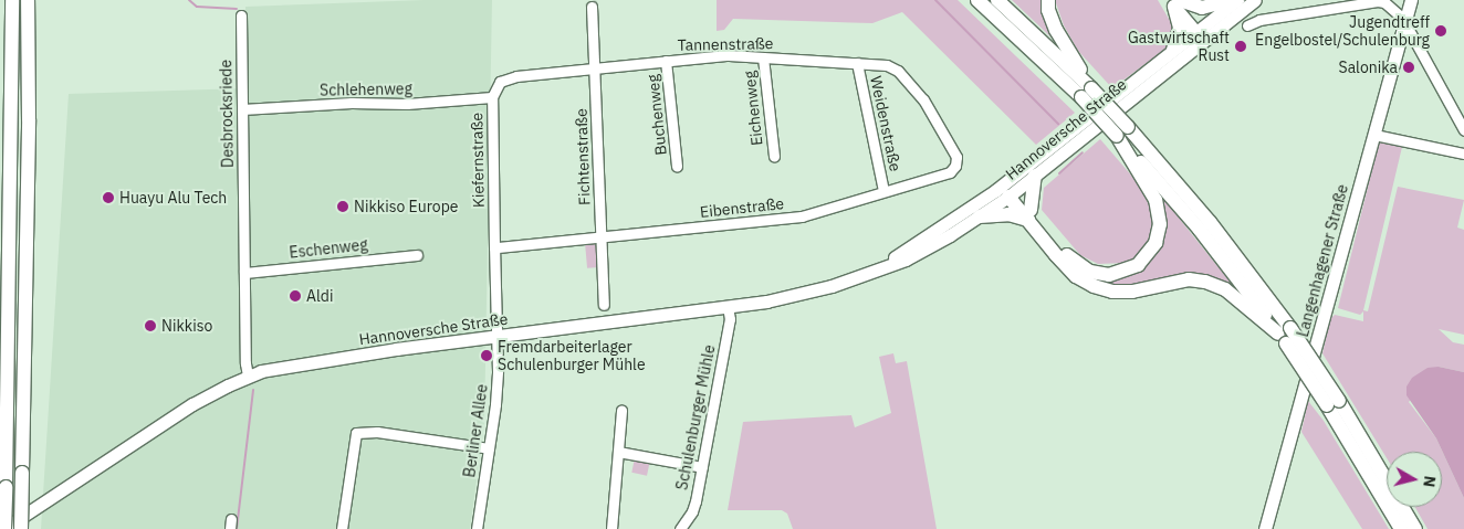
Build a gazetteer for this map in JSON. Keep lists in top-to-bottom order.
{
  "streets": {
    "main road": ["Hannoversche Straße", "Langenhagener Straße"],
    "street": [
      "Tannenstraße",
      "Schlehenweg",
      "Eichenweg",
      "Desbrocksriede",
      "Buchenweg",
      "Weidenstraße",
      "Fichtenstraße",
      "Kiefernstraße",
      "Eibenstraße",
      "Eschenweg",
      "Schulenburger Mühle",
      "Berliner Allee"
    ]
  },
  "crossings": [
    ["Tannenstraße", "Eichenweg"],
    ["Tannenstraße", "Buchenweg"],
    ["Tannenstraße", "Weidenstraße"],
    ["Tannenstraße", "Fichtenstraße"],
    ["Tannenstraße", "Kiefernstraße"],
    ["Tannenstraße", "Eibenstraße"],
    ["Schlehenweg", "Desbrocksriede"],
    ["Schlehenweg", "Kiefernstraße"],
    ["Desbrocksriede", "Hannoversche Straße"],
    ["Desbrocksriede", "Eschenweg"],
    ["Weidenstraße", "Eibenstraße"],
    ["Hannoversche Straße", "Kiefernstraße"],
    ["Hannoversche Straße", "Schulenburger Mühle"],
    ["Hannoversche Straße", "Berliner Allee"],
    ["Fichtenstraße", "Kiefernstraße"],
    ["Fichtenstraße", "Eibenstraße"],
    ["Kiefernstraße", "Eibenstraße"],
    ["Kiefernstraße", "Berliner Allee"]
  ],
  "places": [
    "Jugendtreff Engelbostel/Schulenburg",
    "Gastwirtschaft Rust",
    "Salonika",
    "Huayu Alu Tech",
    "Nikkiso Europe",
    "Aldi",
    "Nikkiso",
    "Fremdarbeiterlager Schulenburger Mühle"
  ],
  "north": "right"
}
